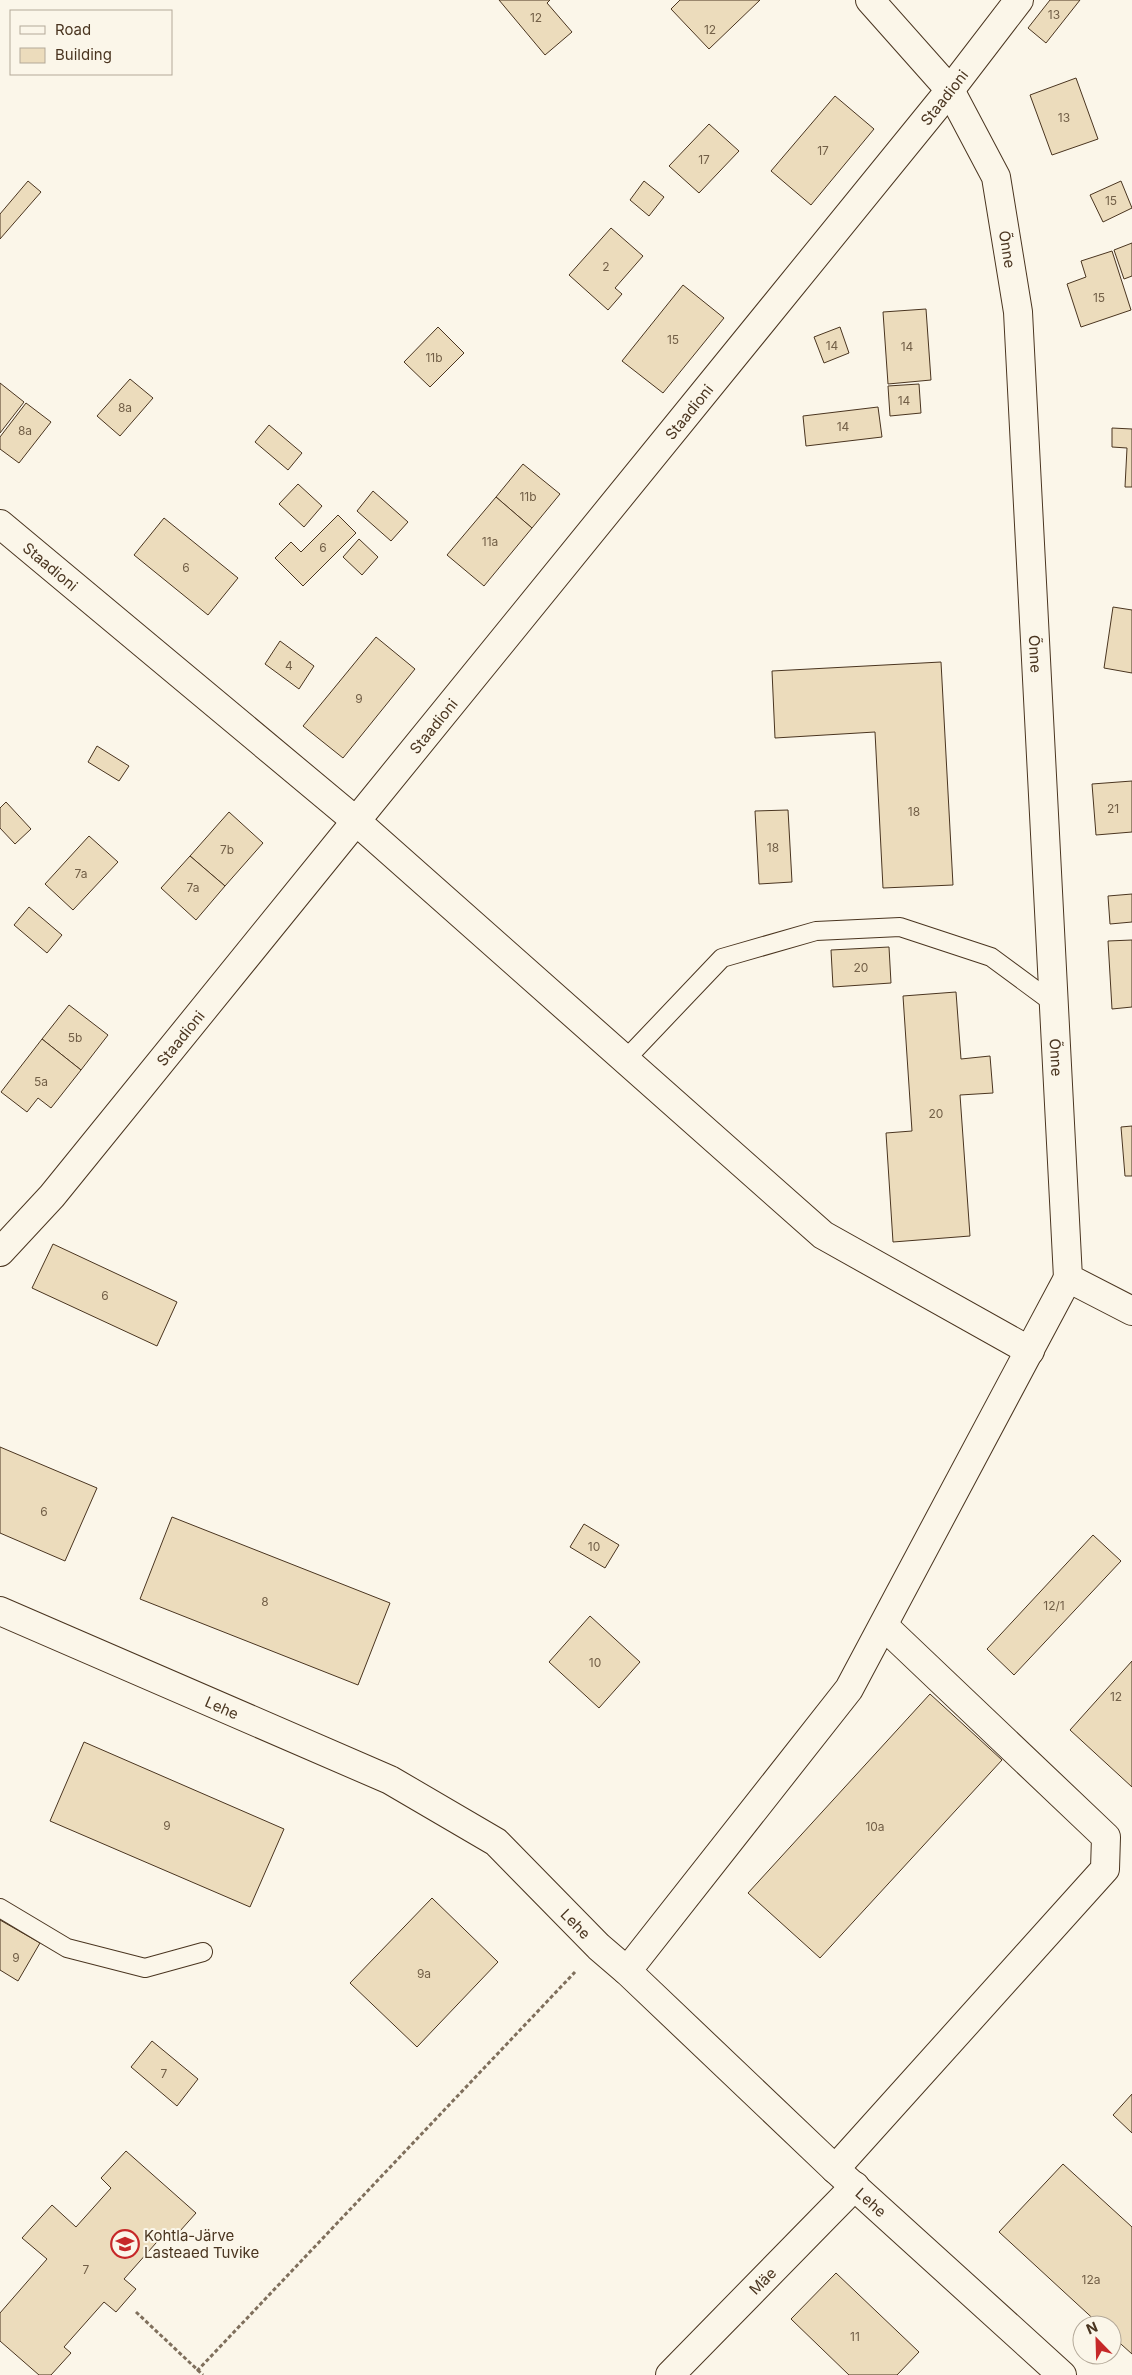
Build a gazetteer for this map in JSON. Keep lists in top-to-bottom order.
{
  "streets": {
    "street": [
      "Staadioni",
      "Õnne",
      "Lehe",
      "Mäe"
    ]
  },
  "crossings": [
    ["Staadioni", "Õnne"],
    ["Lehe", "Mäe"]
  ],
  "places": {
    "school or university": ["Kohtla-Järve Lasteaed Tuvike"]
  },
  "house_numbers": [
    "13",
    "12",
    "12",
    "13",
    "17",
    "17",
    "15",
    "2",
    "15",
    "15",
    "14",
    "14",
    "11b",
    "14",
    "8a",
    "14",
    "8a",
    "11b",
    "11a",
    "6",
    "6",
    "4",
    "9",
    "21",
    "18",
    "18",
    "7b",
    "7a",
    "7a",
    "20",
    "5b",
    "5a",
    "20",
    "6",
    "6",
    "10",
    "8",
    "12/1",
    "10",
    "12",
    "9",
    "10a",
    "9",
    "9a",
    "7",
    "7",
    "12a",
    "11"
  ],
  "legend": ["Road", "Building"],
  "north": "top left"
}
